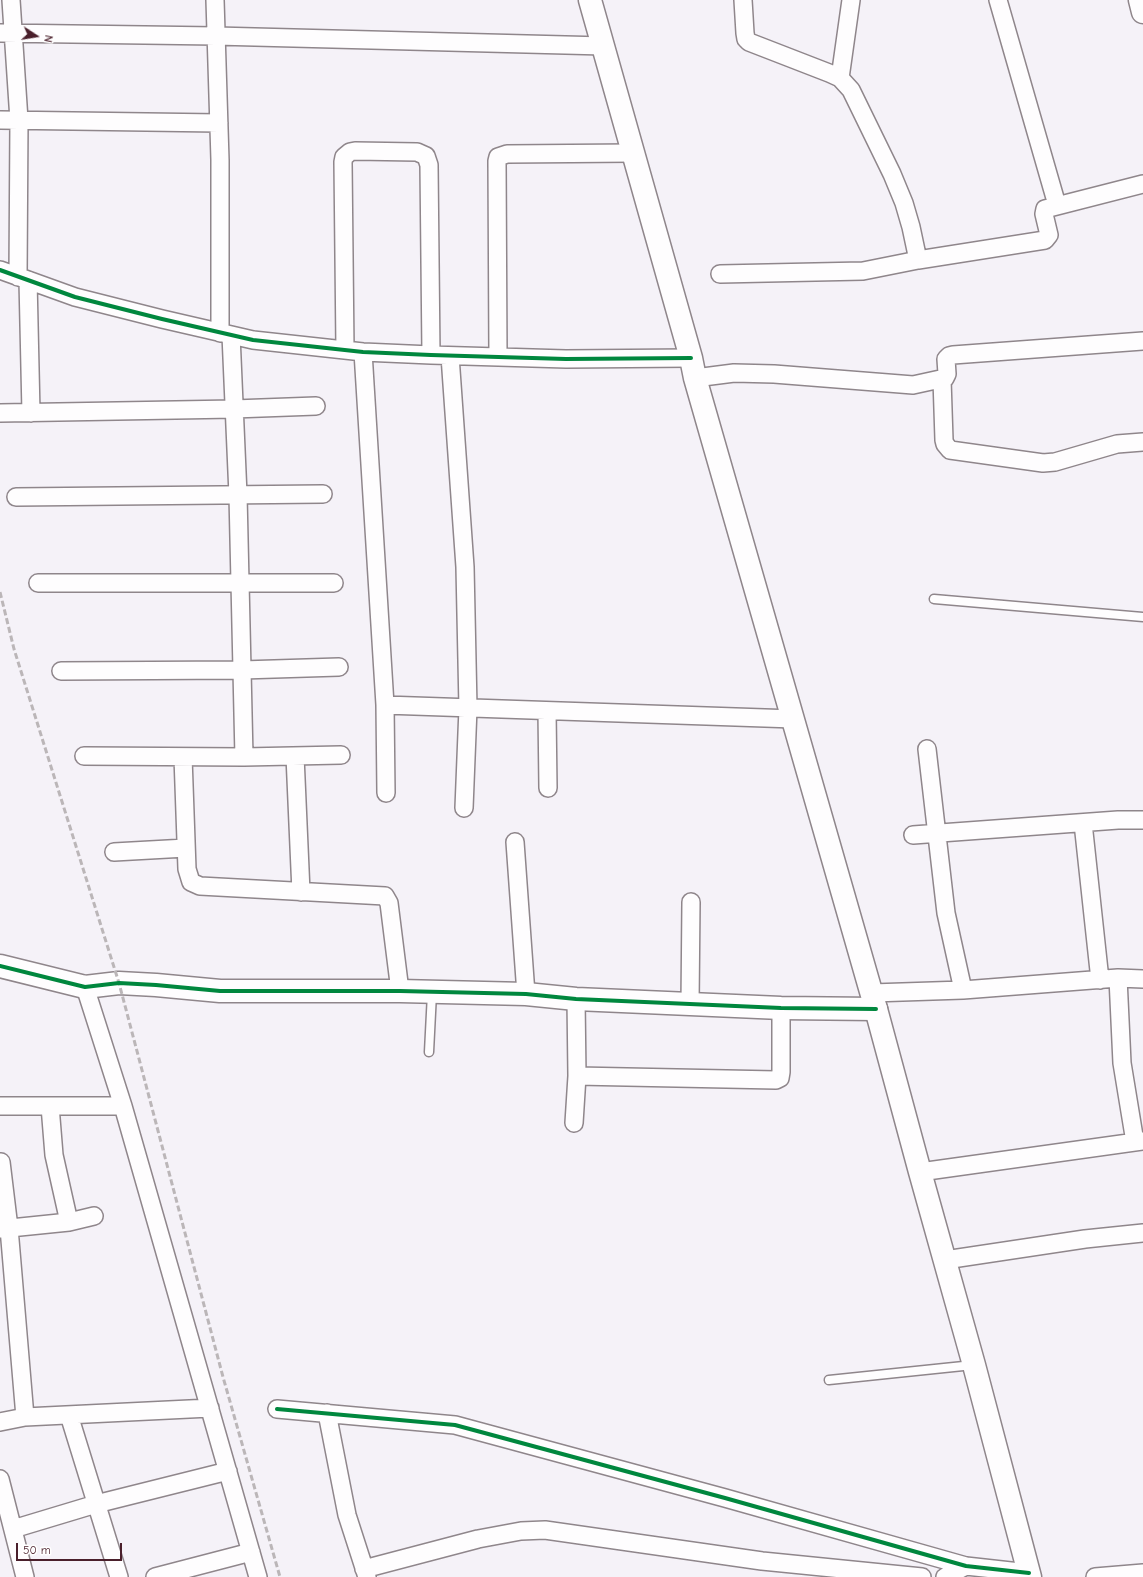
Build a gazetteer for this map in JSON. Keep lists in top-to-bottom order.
{
  "scale_bar": "50 m",
  "north": "right"
}
